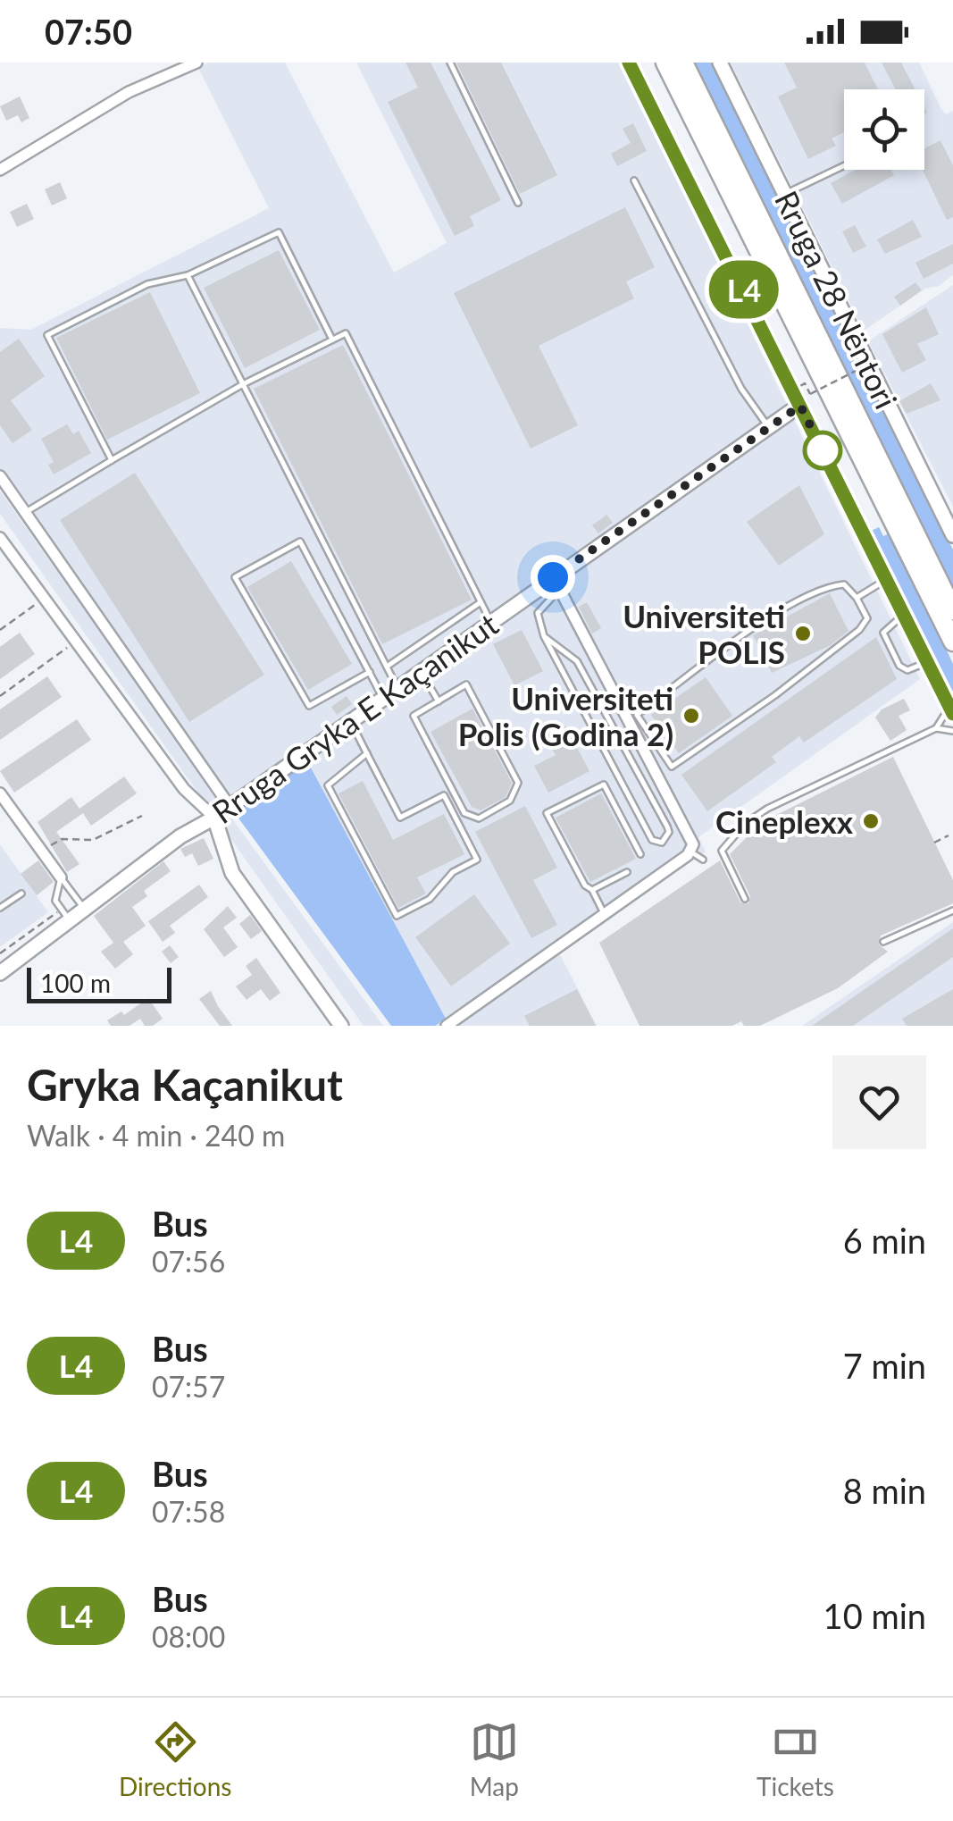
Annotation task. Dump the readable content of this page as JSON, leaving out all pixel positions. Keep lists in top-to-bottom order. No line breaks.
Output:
{"streets":{"main road":["Rruga 28 Nëntori","Rruga Gryka E Kaçanikut"]},"places":["Universiteti POLIS","Universiteti Polis (Godina 2)","Cineplexx"],"lines":["bus line L4"],"scale_bar":"100 m","page":{"status":"07:50","on_map":"L4","scale":"100 m","heading":["Gryka Kaçanikut","Walk · 4 min · 240 m"],"list":[{"mark":"L4","name":"Bus","note":"07:56","value":"6 min"},{"mark":"L4","name":"Bus","note":"07:57","value":"7 min"},{"mark":"L4","name":"Bus","note":"07:58","value":"8 min"},{"mark":"L4","name":"Bus","note":"08:00","value":"10 min"}],"tabs":["Directions","Map","Tickets"]}}
